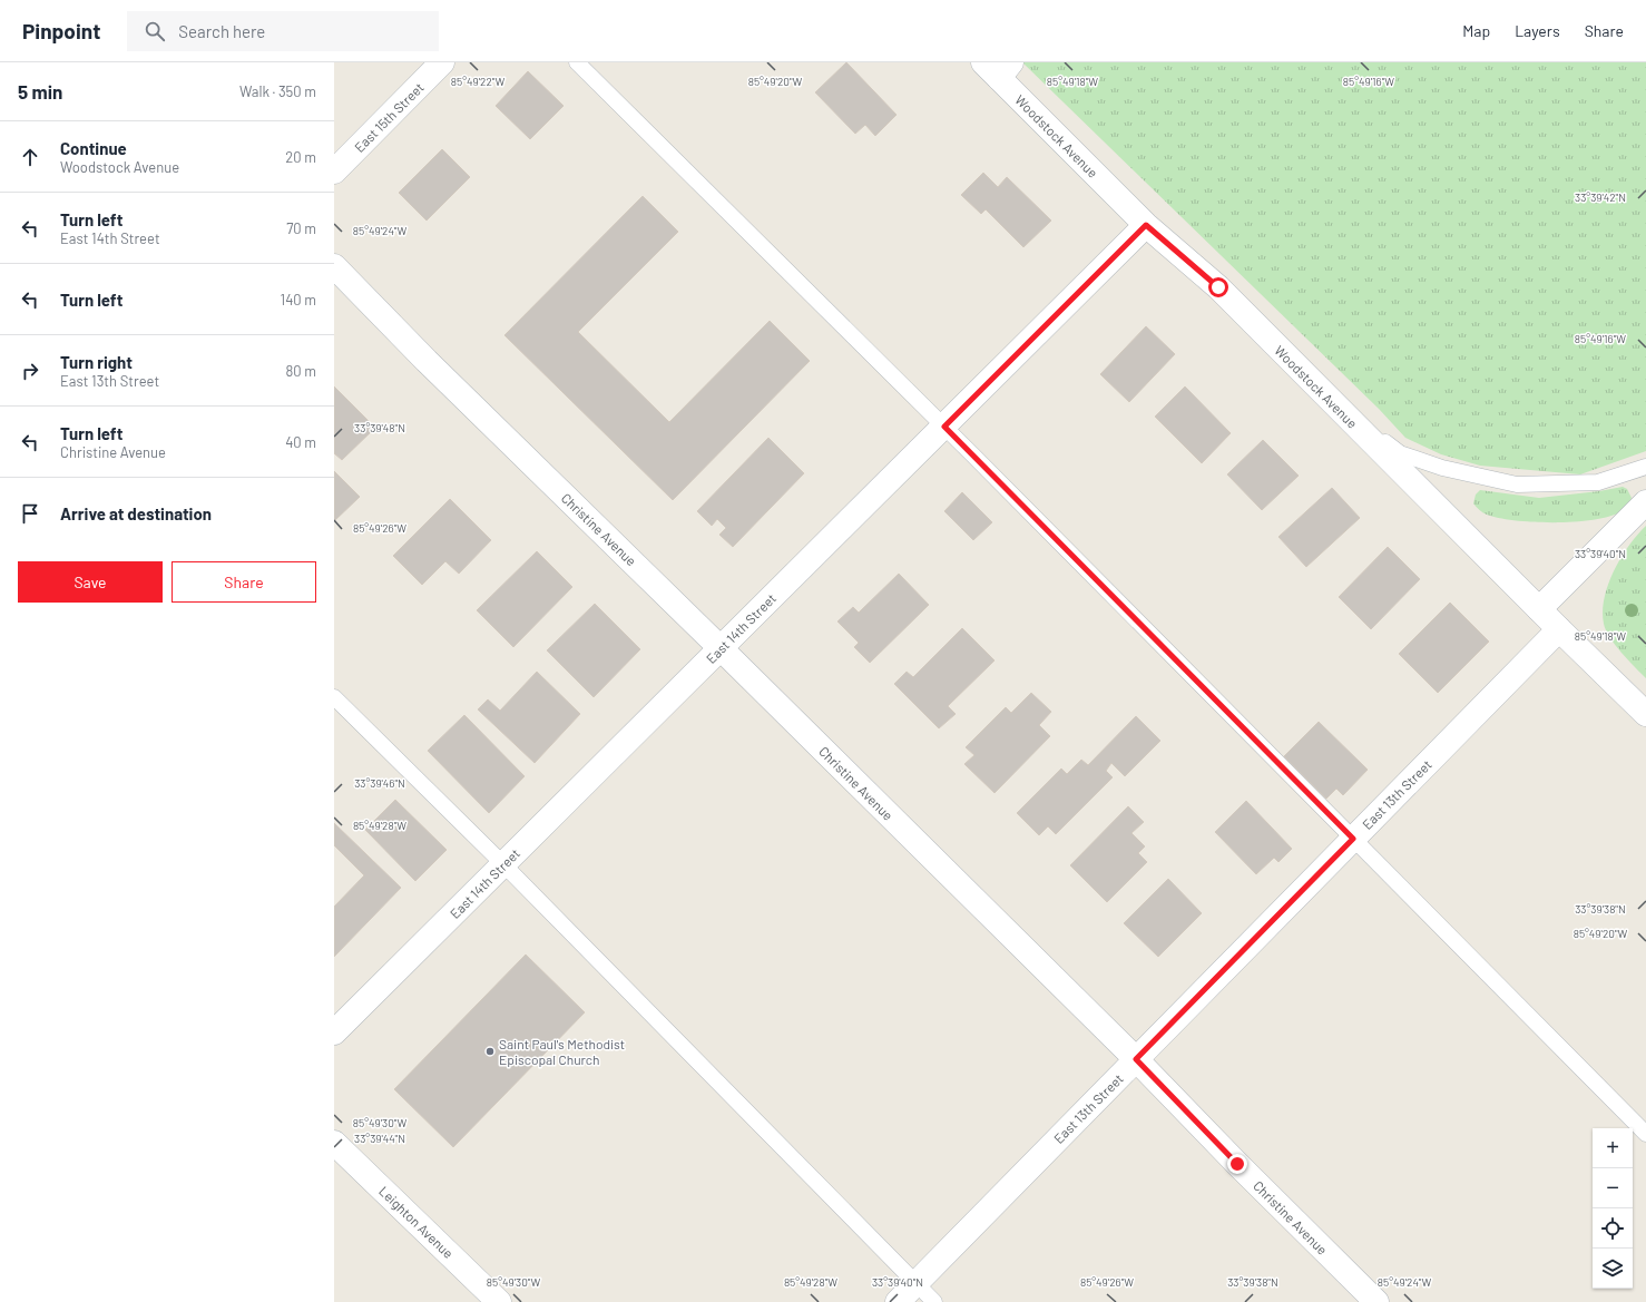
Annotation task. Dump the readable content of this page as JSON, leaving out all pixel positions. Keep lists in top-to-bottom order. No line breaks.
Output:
{"streets":{"street":["East 15th Street","Woodstock Avenue","Christine Avenue","East 14th Street","East 13th Street","Leighton Avenue"]},"crossings":[["Woodstock Avenue","East 14th Street"],["Woodstock Avenue","East 13th Street"],["Christine Avenue","East 14th Street"],["Christine Avenue","East 13th Street"]],"places":["Saint Paul's Methodist Episcopal Church"],"page":{"header":"Pinpoint","search":"Search here","nav":["Map","Layers","Share"],"heading":["5 min","Walk · 350 m"],"list":[["Continue","Woodstock Avenue","20 m"],["Turn left","East 14th Street","70 m"],["Turn left","140 m"],["Turn right","East 13th Street","80 m"],["Turn left","Christine Avenue","40 m"],"Arrive at destination"],"buttons":["Save","Share"],"map_buttons":["+","−"]},"coordinates":["85°49'22\"W","85°49'20\"W","85°49'18\"W","85°49'16\"W","33°39'42\"N","85°49'24\"W","33°39'48\"N","85°49'26\"W","33°39'40\"N","33°39'46\"N","85°49'28\"W","33°39'38\"N","85°49'30\"W","33°39'44\"N"]}
